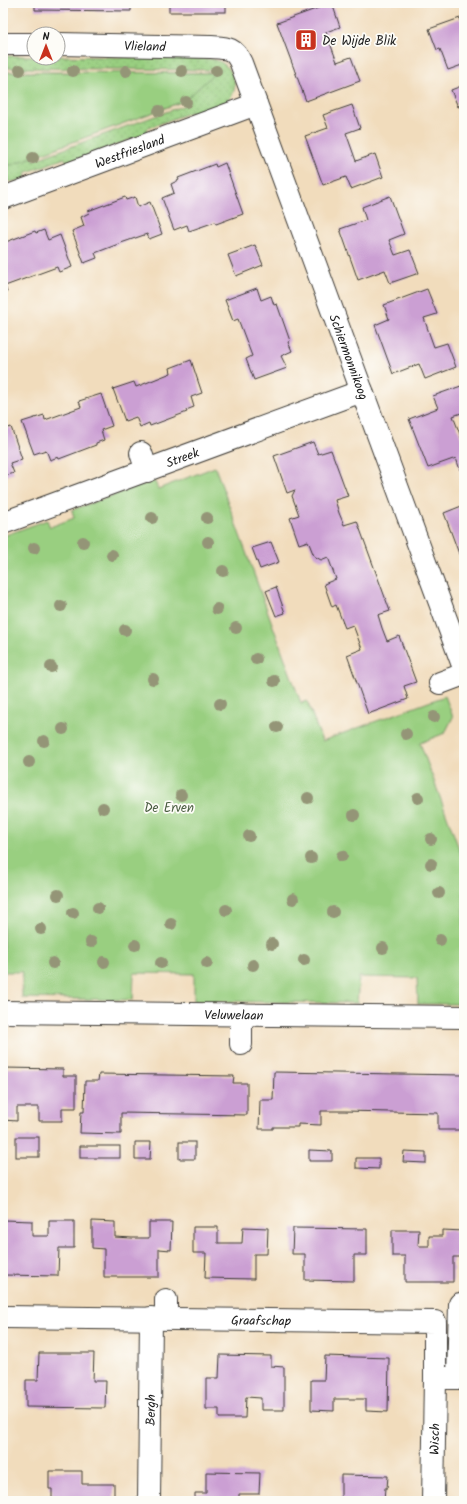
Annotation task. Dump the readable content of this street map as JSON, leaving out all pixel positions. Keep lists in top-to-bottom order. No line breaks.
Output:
{"streets":{"street":["Vlieland","Westfriesland","Schiermonnikoog","Streek","Veluwelaan","Graafschap","Bergh","Wisch"]},"crossings":[["Vlieland","Schiermonnikoog"],["Westfriesland","Schiermonnikoog"],["Schiermonnikoog","Streek"],["Graafschap","Bergh"],["Graafschap","Wisch"]],"parks":["De Erven"],"places":{"building":["De Wijde Blik"]},"north":"top"}
